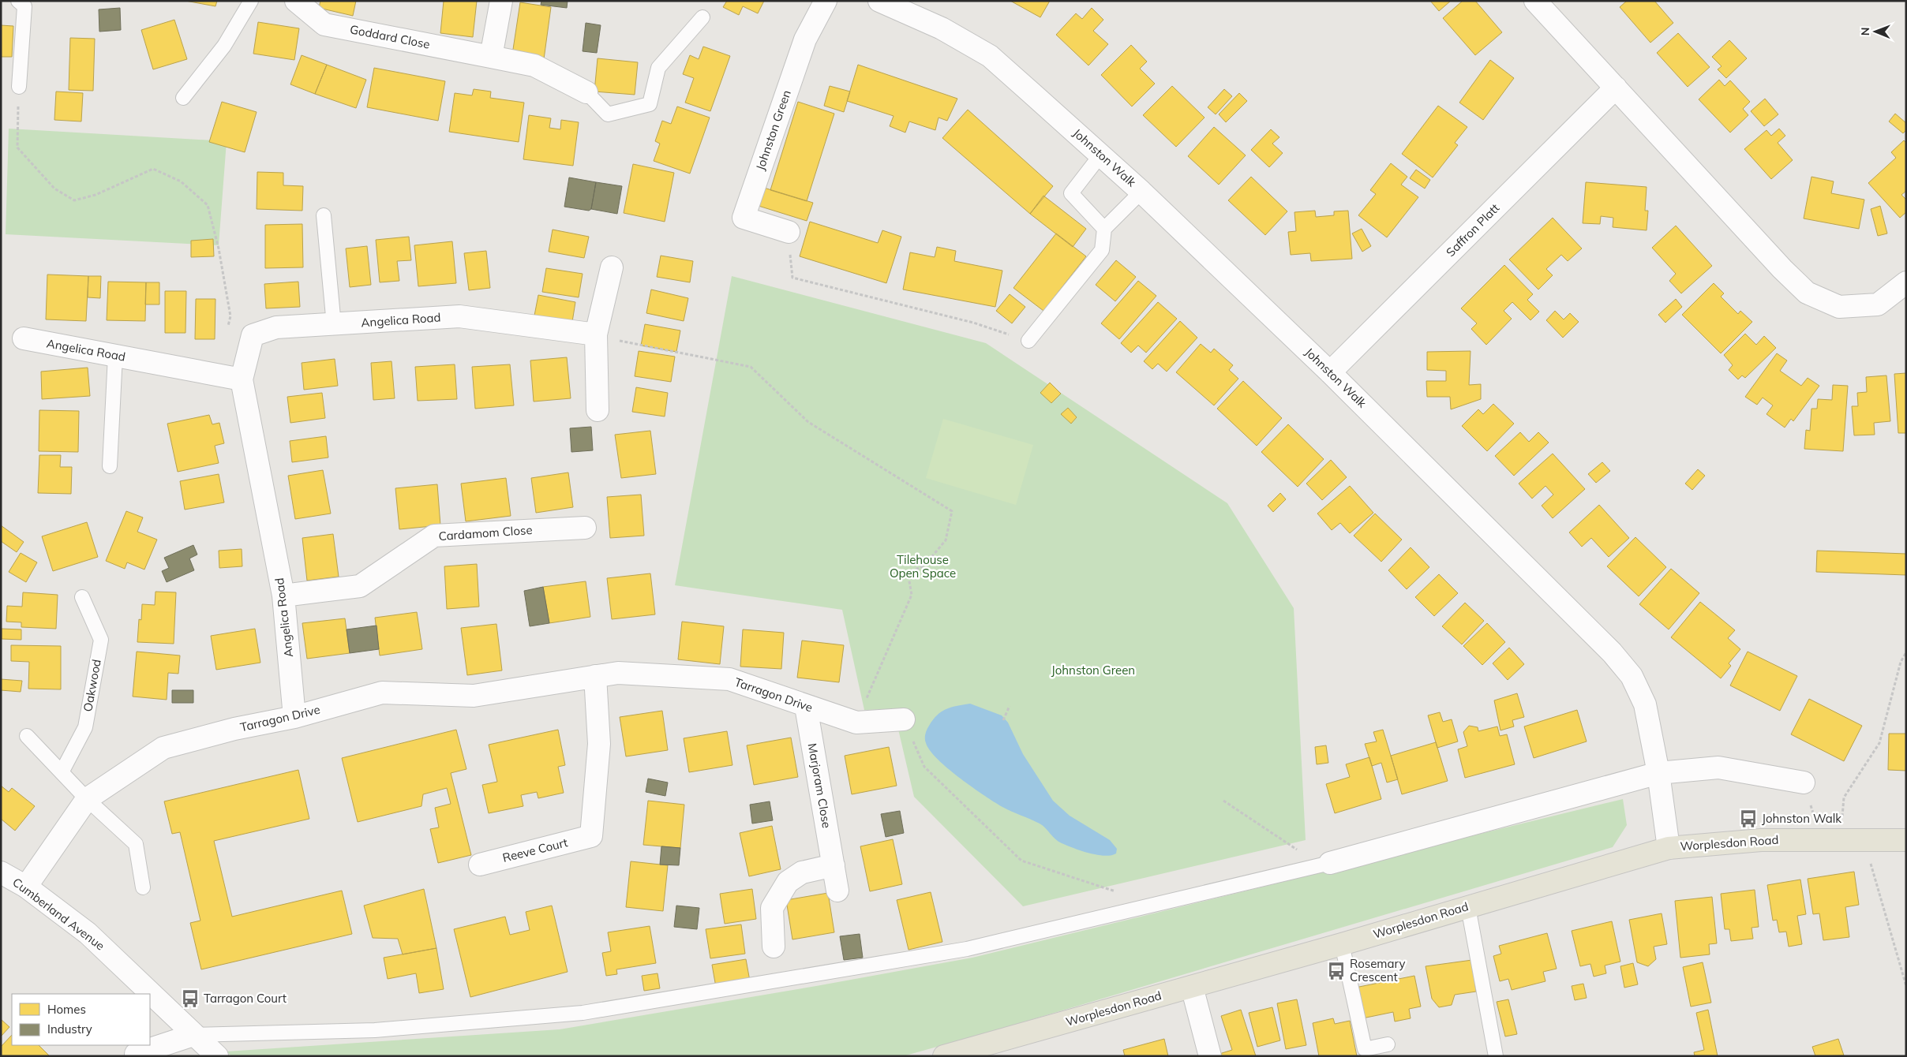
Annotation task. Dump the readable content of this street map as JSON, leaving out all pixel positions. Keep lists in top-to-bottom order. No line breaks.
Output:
{"streets":{"main road":["Worplesdon Road"],"street":["Goddard Close","Johnston Green","Johnston Walk","Saffron Platt","Angelica Road","Cardamom Close","Tarragon Drive","Marjoram Close","Reeve Court","Cumberland Avenue"],"lane":["Oakwood"]},"crossings":[["Johnston Walk","Saffron Platt"],["Johnston Walk","Worplesdon Road"],["Angelica Road","Cardamom Close"],["Angelica Road","Tarragon Drive"],["Tarragon Drive","Marjoram Close"],["Tarragon Drive","Reeve Court"],["Tarragon Drive","Cumberland Avenue"]],"parks":["Tilehouse Open Space","Johnston Green"],"places":{"bus stop":["Johnston Walk","Rosemary Crescent","Tarragon Court"]},"legend":["Homes","Industry"],"north":"left"}
